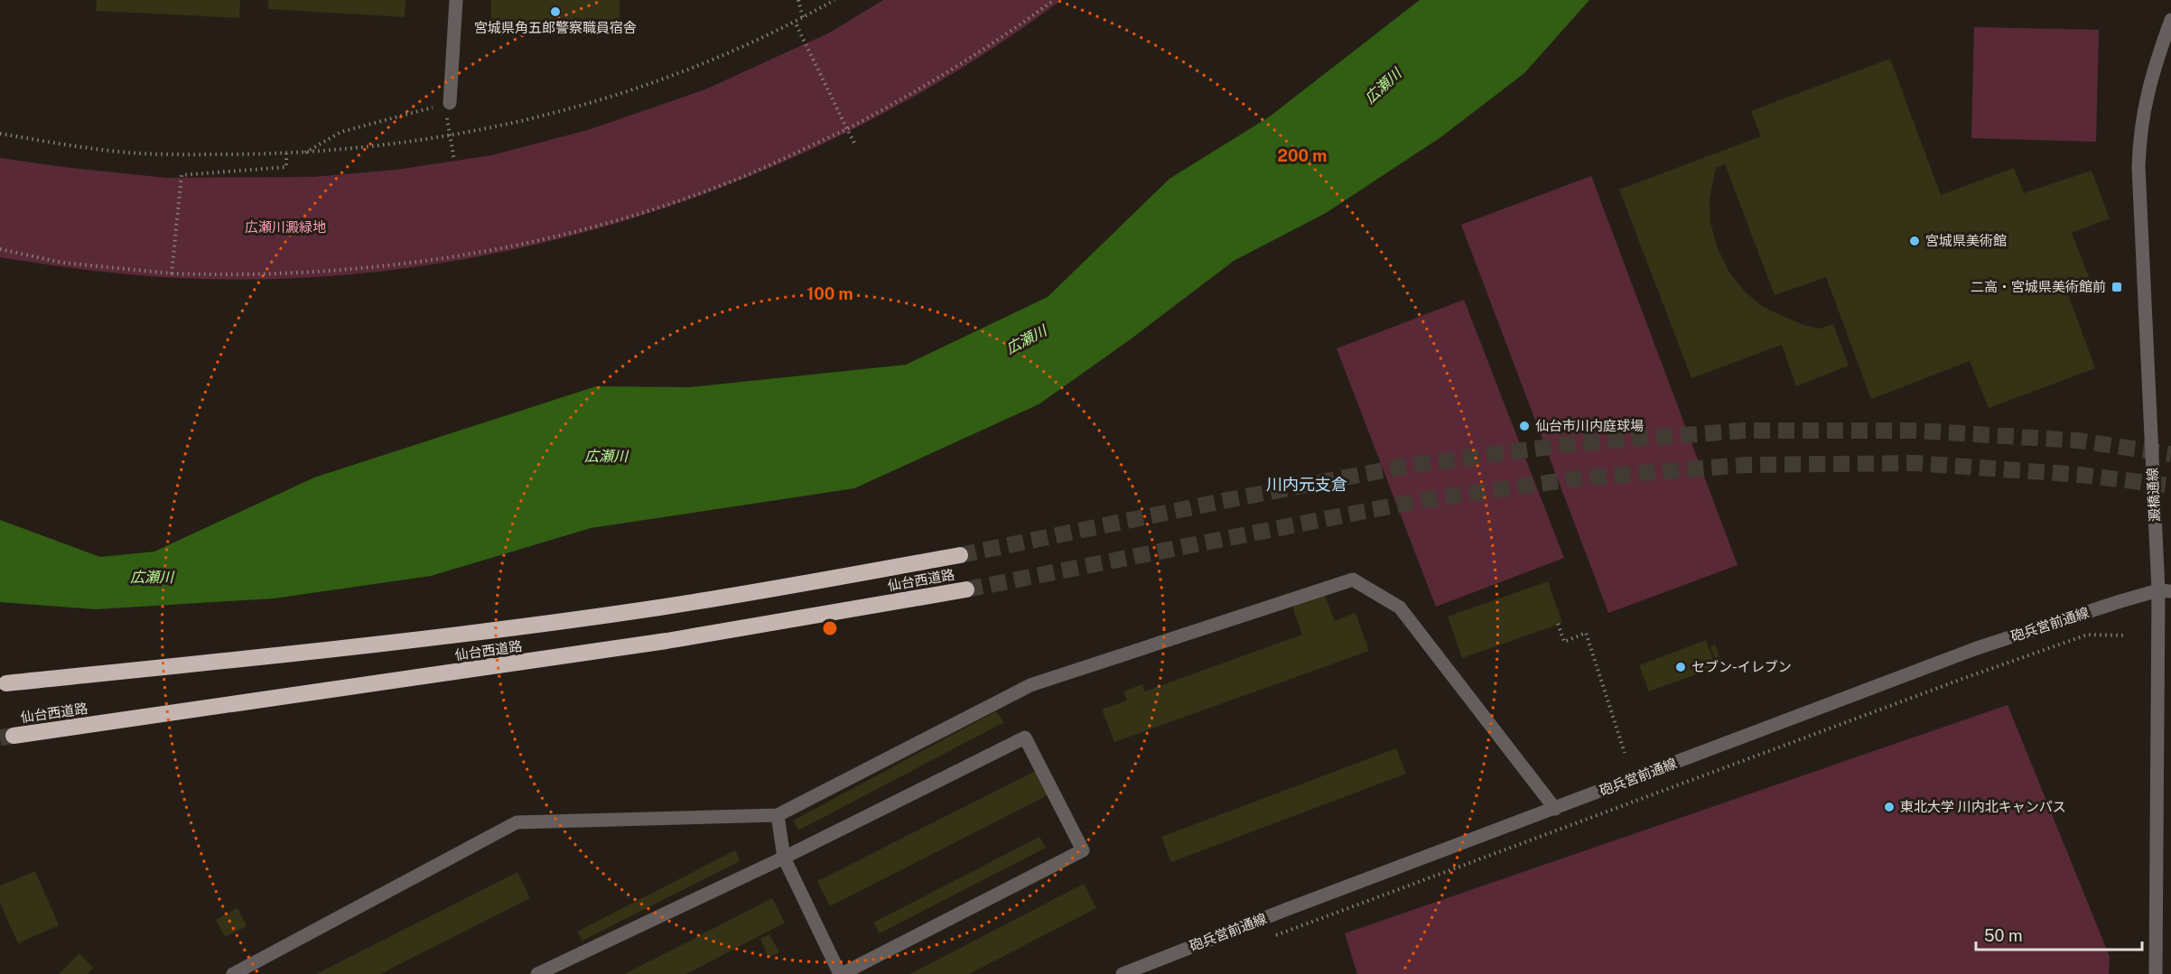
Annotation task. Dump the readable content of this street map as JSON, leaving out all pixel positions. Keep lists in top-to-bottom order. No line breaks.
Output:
{"streets":{"highway":["仙台西道路"],"street":["澱橋通線","砲兵営前通線"]},"crossings":[["澱橋通線","砲兵営前通線"]],"districts":["川内元支倉"],"water":["広瀬川"],"parks":["広瀬川澱緑地"],"places":{"other":["宮城県角五郎警察職員宿舎","宮城県美術館","仙台市川内庭球場","セブン-イレブン","東北大学 川内北キャンパス"],"transit":["二高・宮城県美術館前"]},"scale_bar":"50 m","rings":["200 m","100 m"]}
